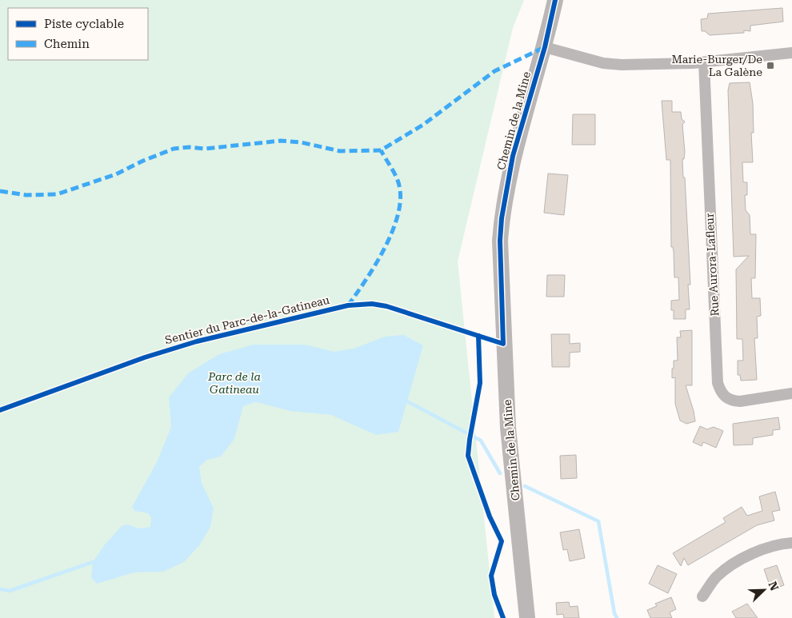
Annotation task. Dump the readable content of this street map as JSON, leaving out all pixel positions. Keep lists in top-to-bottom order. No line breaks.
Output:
{"streets":{"street":["Chemin de la Mine","Rue Aurora-Lafleur"],"cycle path":["Sentier du Parc-de-la-Gatineau"]},"parks":["Parc de la Gatineau"],"places":{"transit":["Marie-Burger/De La Galène"]},"legend":["Piste cyclable","Chemin"],"north":"top right"}
